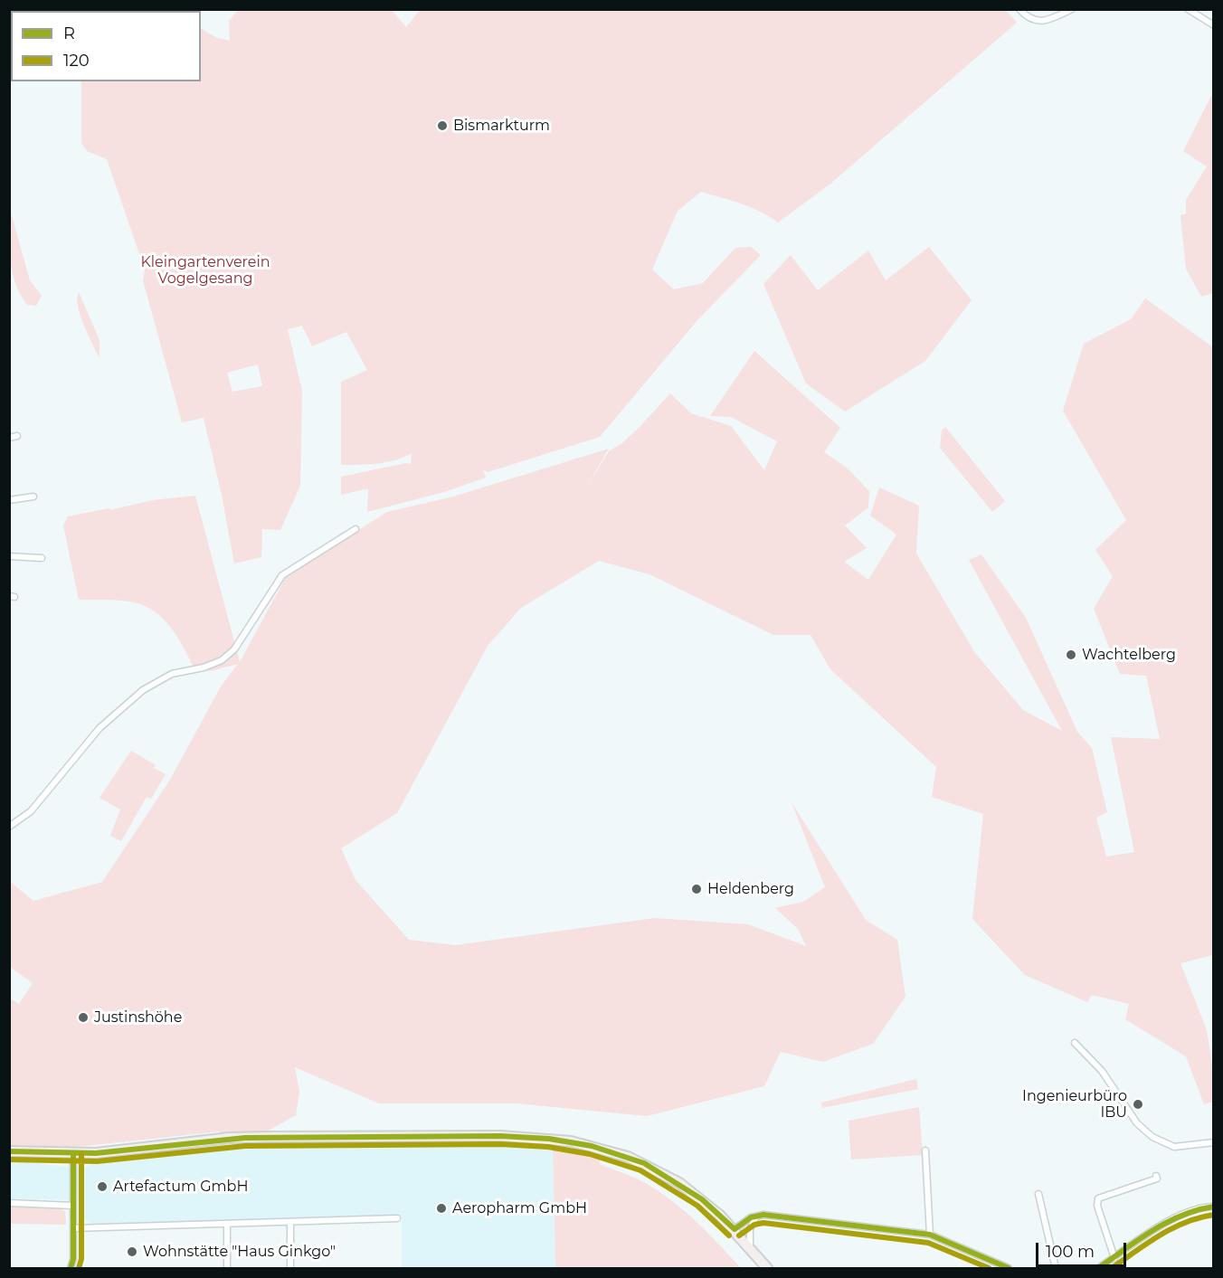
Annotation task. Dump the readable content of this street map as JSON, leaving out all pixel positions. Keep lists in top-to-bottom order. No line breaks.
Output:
{"parks":["Kleingartenverein Vogelgesang"],"places":["Bismarkturm","Wachtelberg","Heldenberg","Justinshöhe","Ingenieurbüro IBU","Artefactum GmbH","Aeropharm GmbH","Wohnstätte \"Haus Ginkgo\""],"lines":["transit line R","transit line 120"],"legend":["R","120"],"scale_bar":"100 m"}
